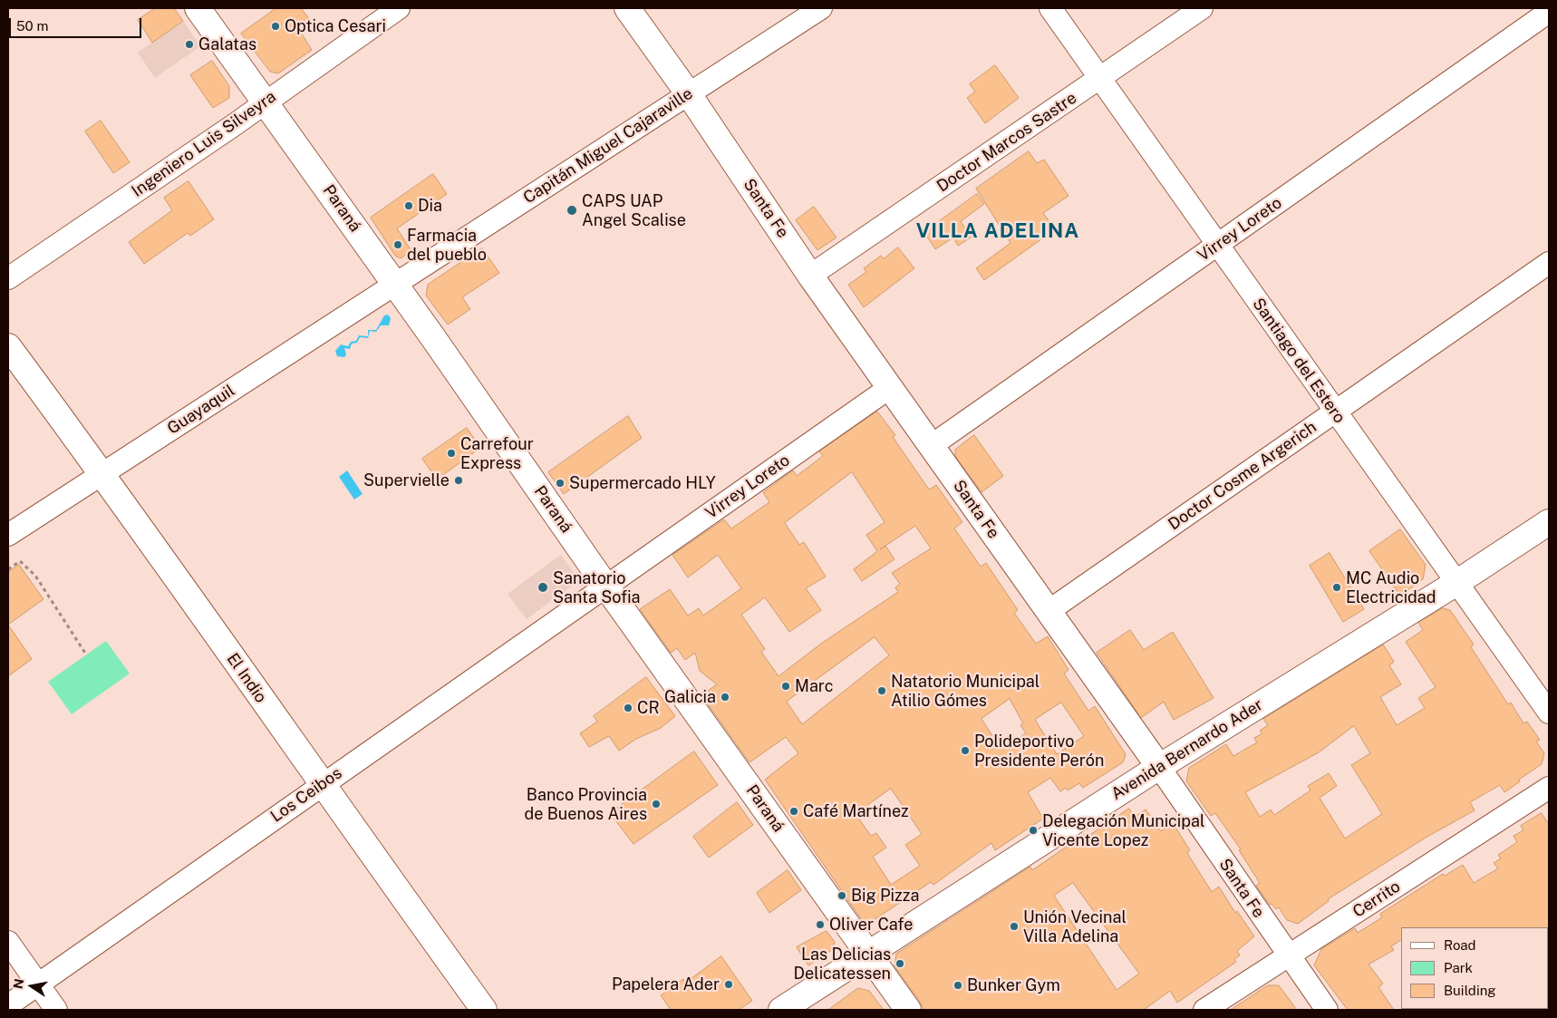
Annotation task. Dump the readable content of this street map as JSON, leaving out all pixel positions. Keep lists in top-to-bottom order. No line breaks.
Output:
{"streets":{"street":["Doctor Marcos Sastre","Ingeniero Luis Silveyra","Capitán Miguel Cajaraville","Paraná","Santa Fe","Virrey Loreto","Santiago del Estero","Guayaquil","Doctor Cosme Argerich","El Indio","Avenida Bernardo Ader","Los Ceibos","Cerrito"]},"crossings":[["Doctor Marcos Sastre","Santa Fe"],["Doctor Marcos Sastre","Santiago del Estero"],["Ingeniero Luis Silveyra","Paraná"],["Capitán Miguel Cajaraville","Paraná"],["Capitán Miguel Cajaraville","Santa Fe"],["Capitán Miguel Cajaraville","Guayaquil"],["Paraná","Virrey Loreto"],["Paraná","Guayaquil"],["Paraná","Avenida Bernardo Ader"],["Paraná","Los Ceibos"],["Santa Fe","Virrey Loreto"],["Santa Fe","Doctor Cosme Argerich"],["Santa Fe","Avenida Bernardo Ader"],["Santa Fe","Cerrito"],["Virrey Loreto","Santiago del Estero"],["Virrey Loreto","Los Ceibos"],["Santiago del Estero","Doctor Cosme Argerich"],["Santiago del Estero","Avenida Bernardo Ader"],["Guayaquil","El Indio"],["El Indio","Los Ceibos"]],"districts":["VILLA ADELINA"],"places":["Optica Cesari","Galatas","Dia","CAPS UAP Angel Scalise","Farmacia del pueblo","Carrefour Express","Supervielle","Supermercado HLY","Sanatorio Santa Sofia","MC Audio Electricidad","Marc","Natatorio Municipal Atilio Gómes","Galicia","CR","Polideportivo Presidente Perón","Banco Provincia de Buenos Aires","Café Martínez","Delegación Municipal Vicente Lopez","Big Pizza","Oliver Cafe","Unión Vecinal Villa Adelina","Las Delicias Delicatessen","Papelera Ader","Bunker Gym"],"legend":["Road","Park","Building"],"scale_bar":"50 m","north":"left"}
